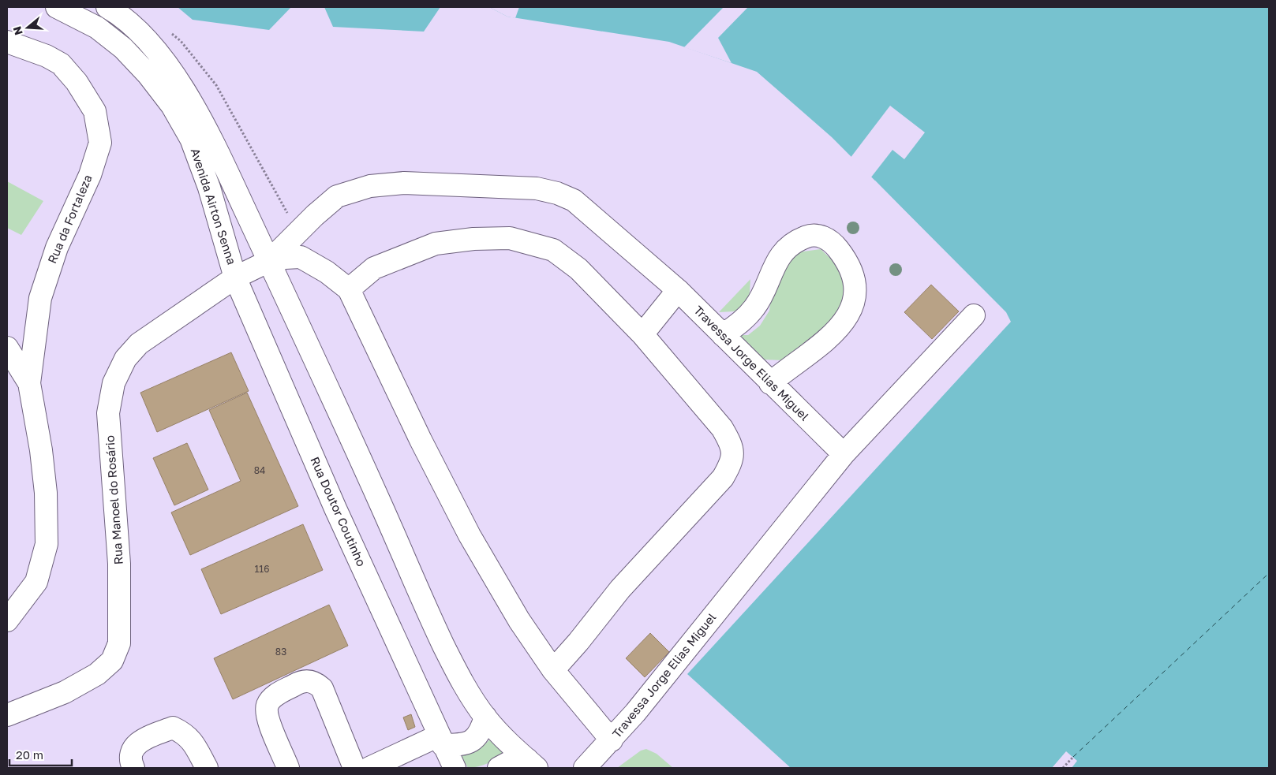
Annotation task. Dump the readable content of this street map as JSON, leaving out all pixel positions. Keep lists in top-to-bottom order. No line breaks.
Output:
{"streets":{"street":["Avenida Airton Senna","Rua da Fortaleza","Travessa Jorge Elias Miguel","Rua Manoel do Rosário","Rua Doutor Coutinho"]},"crossings":[["Avenida Airton Senna","Travessa Jorge Elias Miguel"],["Avenida Airton Senna","Rua Manoel do Rosário"],["Avenida Airton Senna","Rua Doutor Coutinho"],["Travessa Jorge Elias Miguel","Rua Manoel do Rosário"],["Rua Manoel do Rosário","Rua Doutor Coutinho"]],"house_numbers":["84","116","83"],"scale_bar":"20 m","north":"left"}
